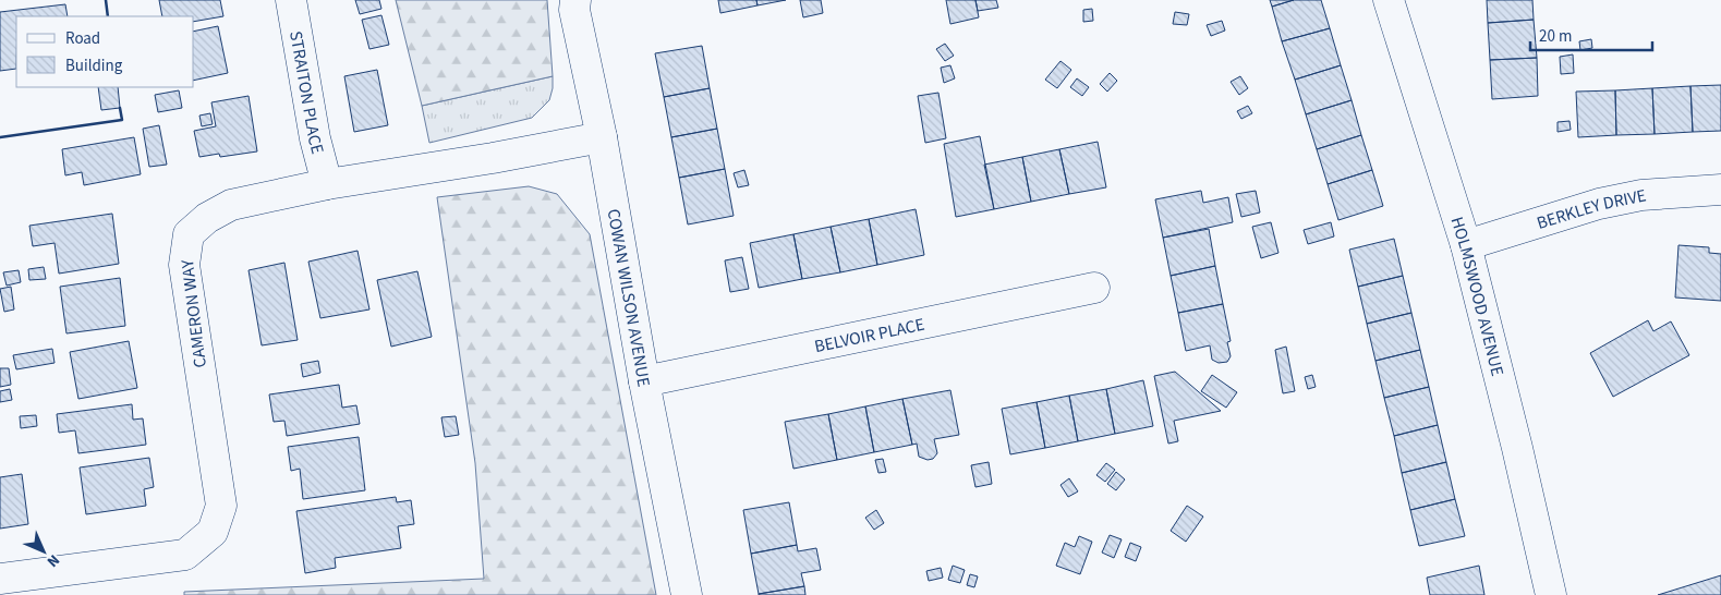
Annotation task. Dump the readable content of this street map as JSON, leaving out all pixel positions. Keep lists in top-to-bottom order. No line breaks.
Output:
{"streets":{"street":["STRAITON PLACE","BERKLEY DRIVE","HOLMSWOOD AVENUE","COWAN WILSON AVENUE","CAMERON WAY","BELVOIR PLACE"]},"crossings":[["STRAITON PLACE","CAMERON WAY"],["BERKLEY DRIVE","HOLMSWOOD AVENUE"],["COWAN WILSON AVENUE","CAMERON WAY"],["COWAN WILSON AVENUE","BELVOIR PLACE"]],"legend":["Road","Building"],"scale_bar":"20 m","north":"bottom right"}
